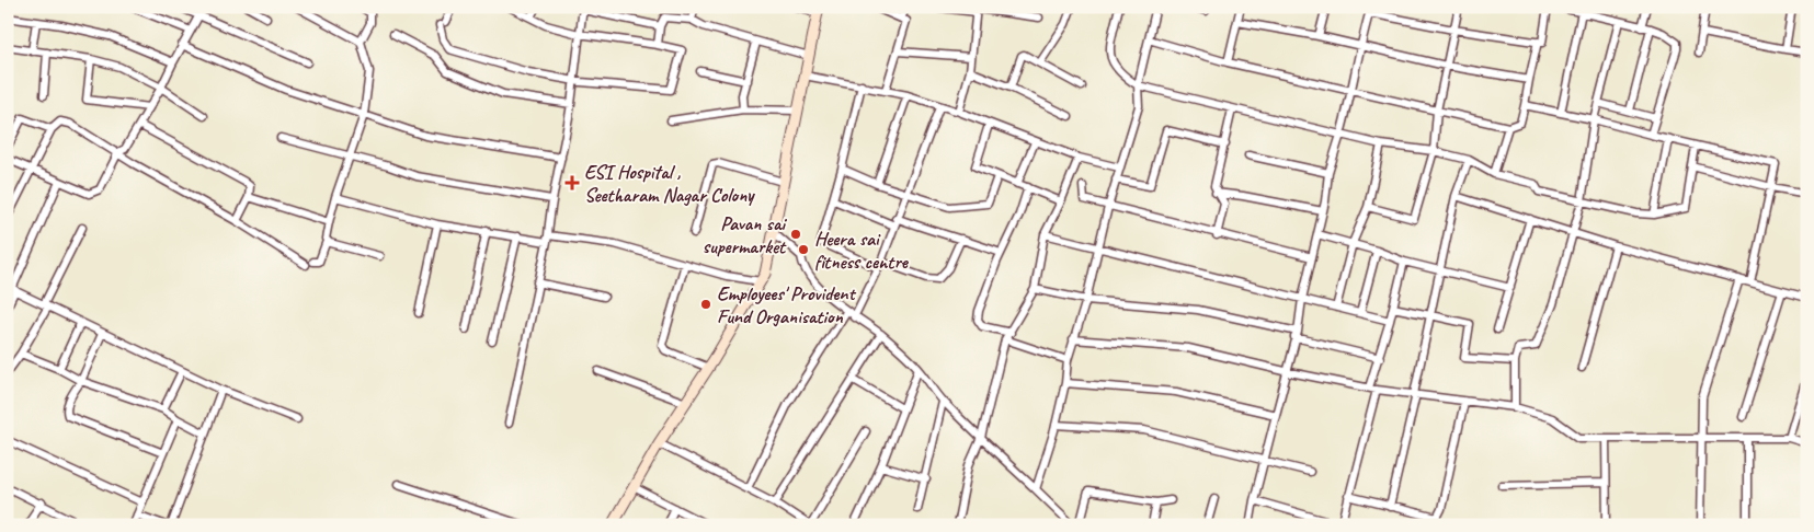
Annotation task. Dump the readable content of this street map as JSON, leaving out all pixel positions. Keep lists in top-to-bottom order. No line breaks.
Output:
{"places":{"health":["ESI Hospital , Seetharam Nagar Colony"],"other":["Pavan sai supermarket","Heera sai fitness centre","Employees' Provident Fund Organisation"]}}
